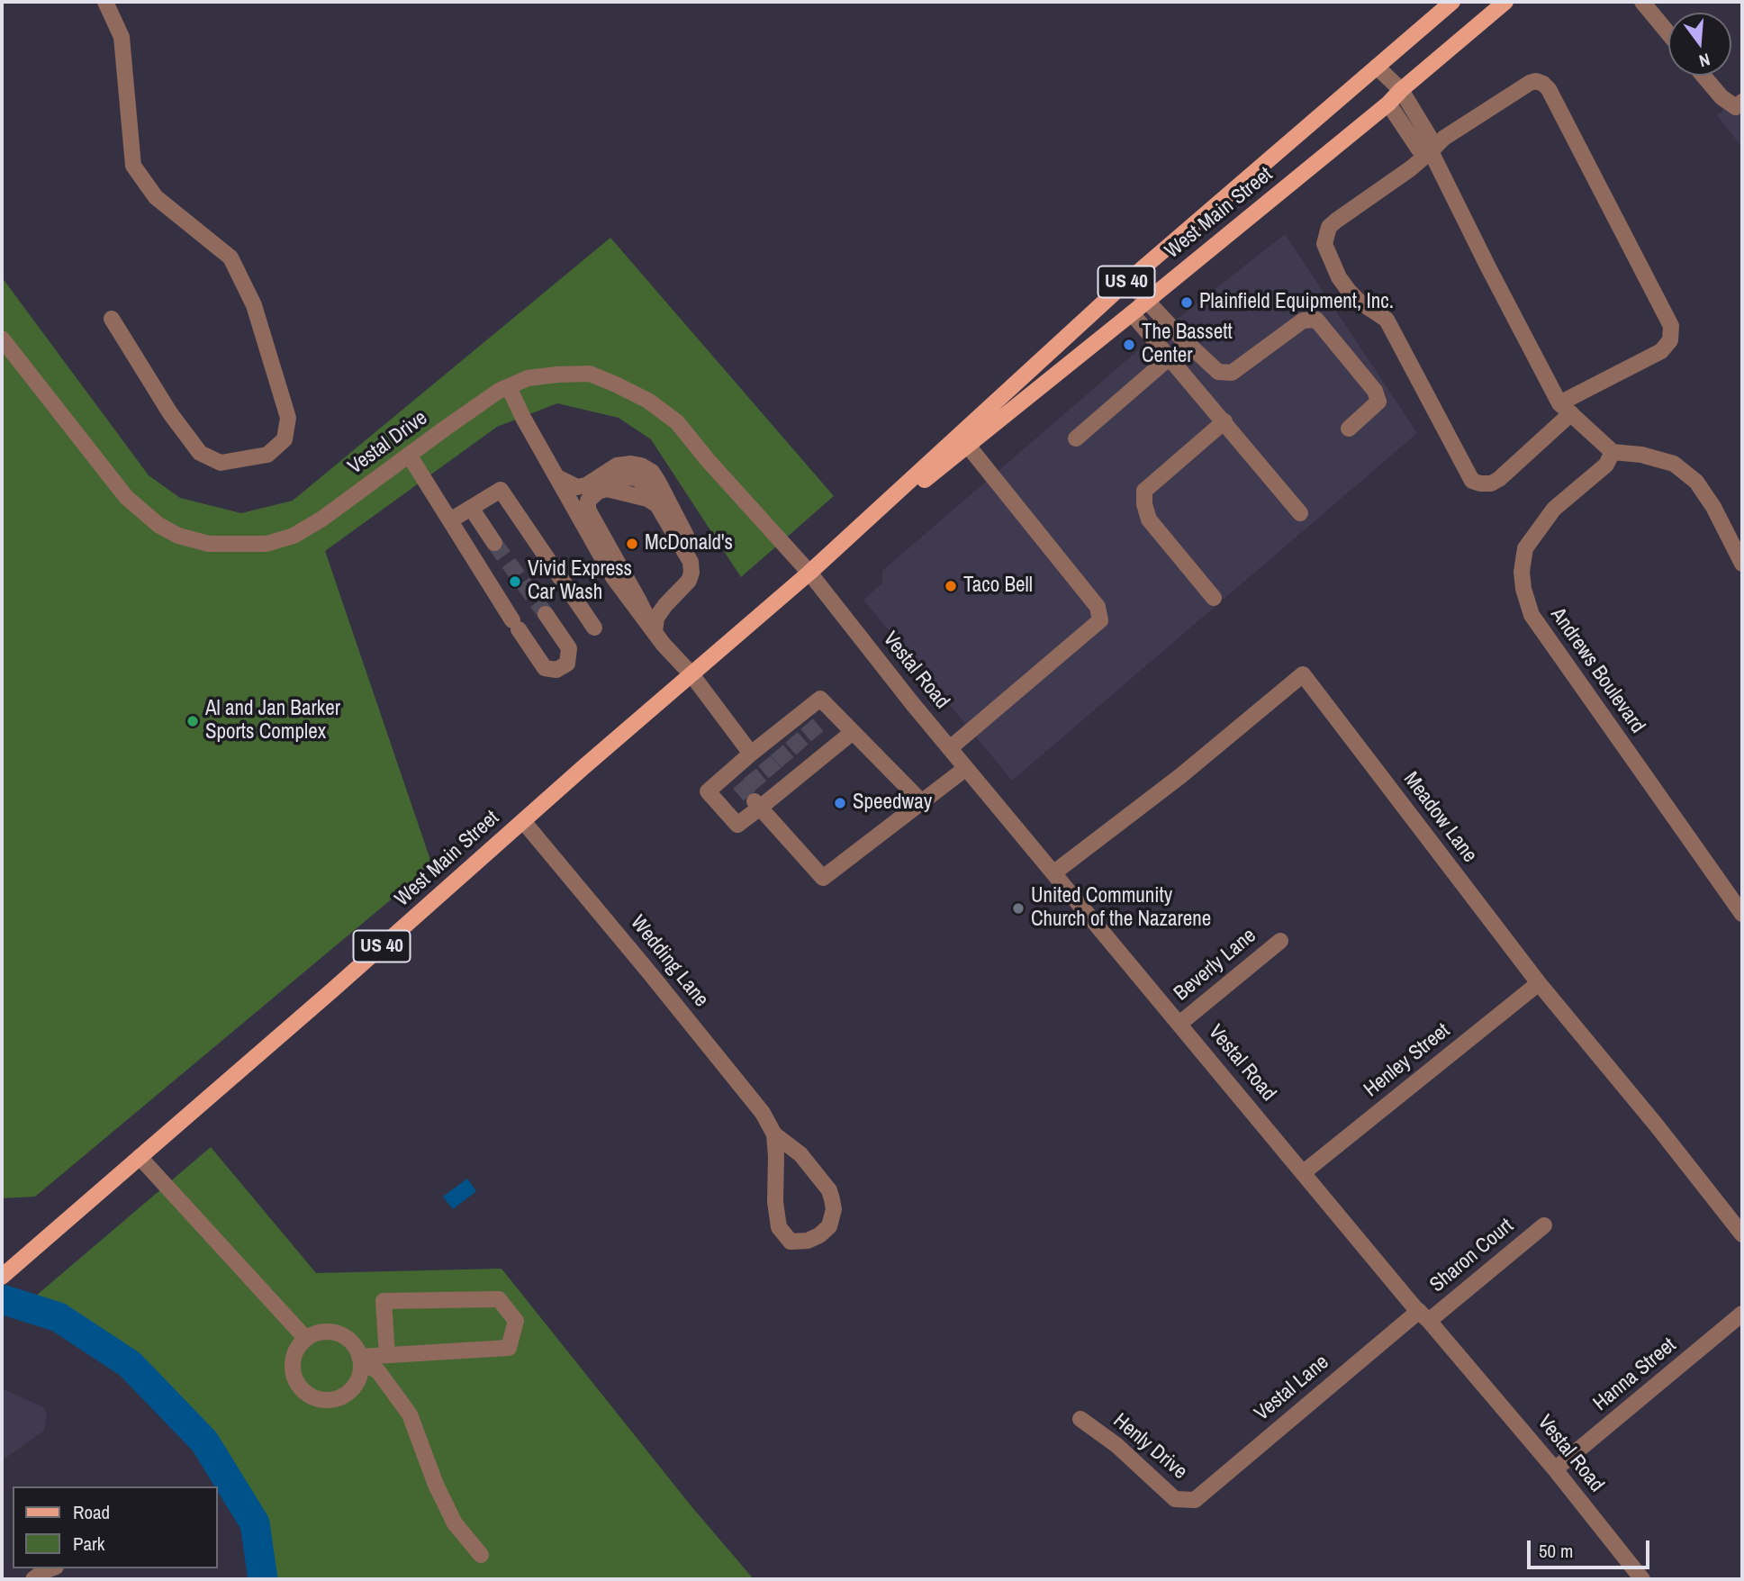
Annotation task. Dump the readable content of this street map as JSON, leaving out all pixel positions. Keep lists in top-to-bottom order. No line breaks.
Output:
{"streets":{"main road":["West Main Street","US 40"],"street":["Vestal Drive","Vestal Road","Andrews Boulevard","Meadow Lane","Wedding Lane","Beverly Lane","Henley Street","Sharon Court","Hanna Street","Vestal Lane","Henly Drive"]},"crossings":[["West Main Street","Vestal Drive"],["West Main Street","Vestal Road"],["West Main Street","Wedding Lane"],["Vestal Drive","Vestal Road"],["Vestal Road","Meadow Lane"],["Vestal Road","Beverly Lane"],["Vestal Road","Henley Street"],["Vestal Road","Sharon Court"],["Vestal Road","Hanna Street"],["Vestal Road","Vestal Lane"],["Meadow Lane","Henley Street"],["Sharon Court","Vestal Lane"],["Vestal Lane","Henly Drive"]],"places":["Plainfield Equipment, Inc.","The Bassett Center","McDonald's","Vivid Express Car Wash","Taco Bell","Al and Jan Barker Sports Complex","Speedway","United Community Church of the Nazarene"],"legend":["Road","Park"],"scale_bar":"50 m","north":"bottom"}
